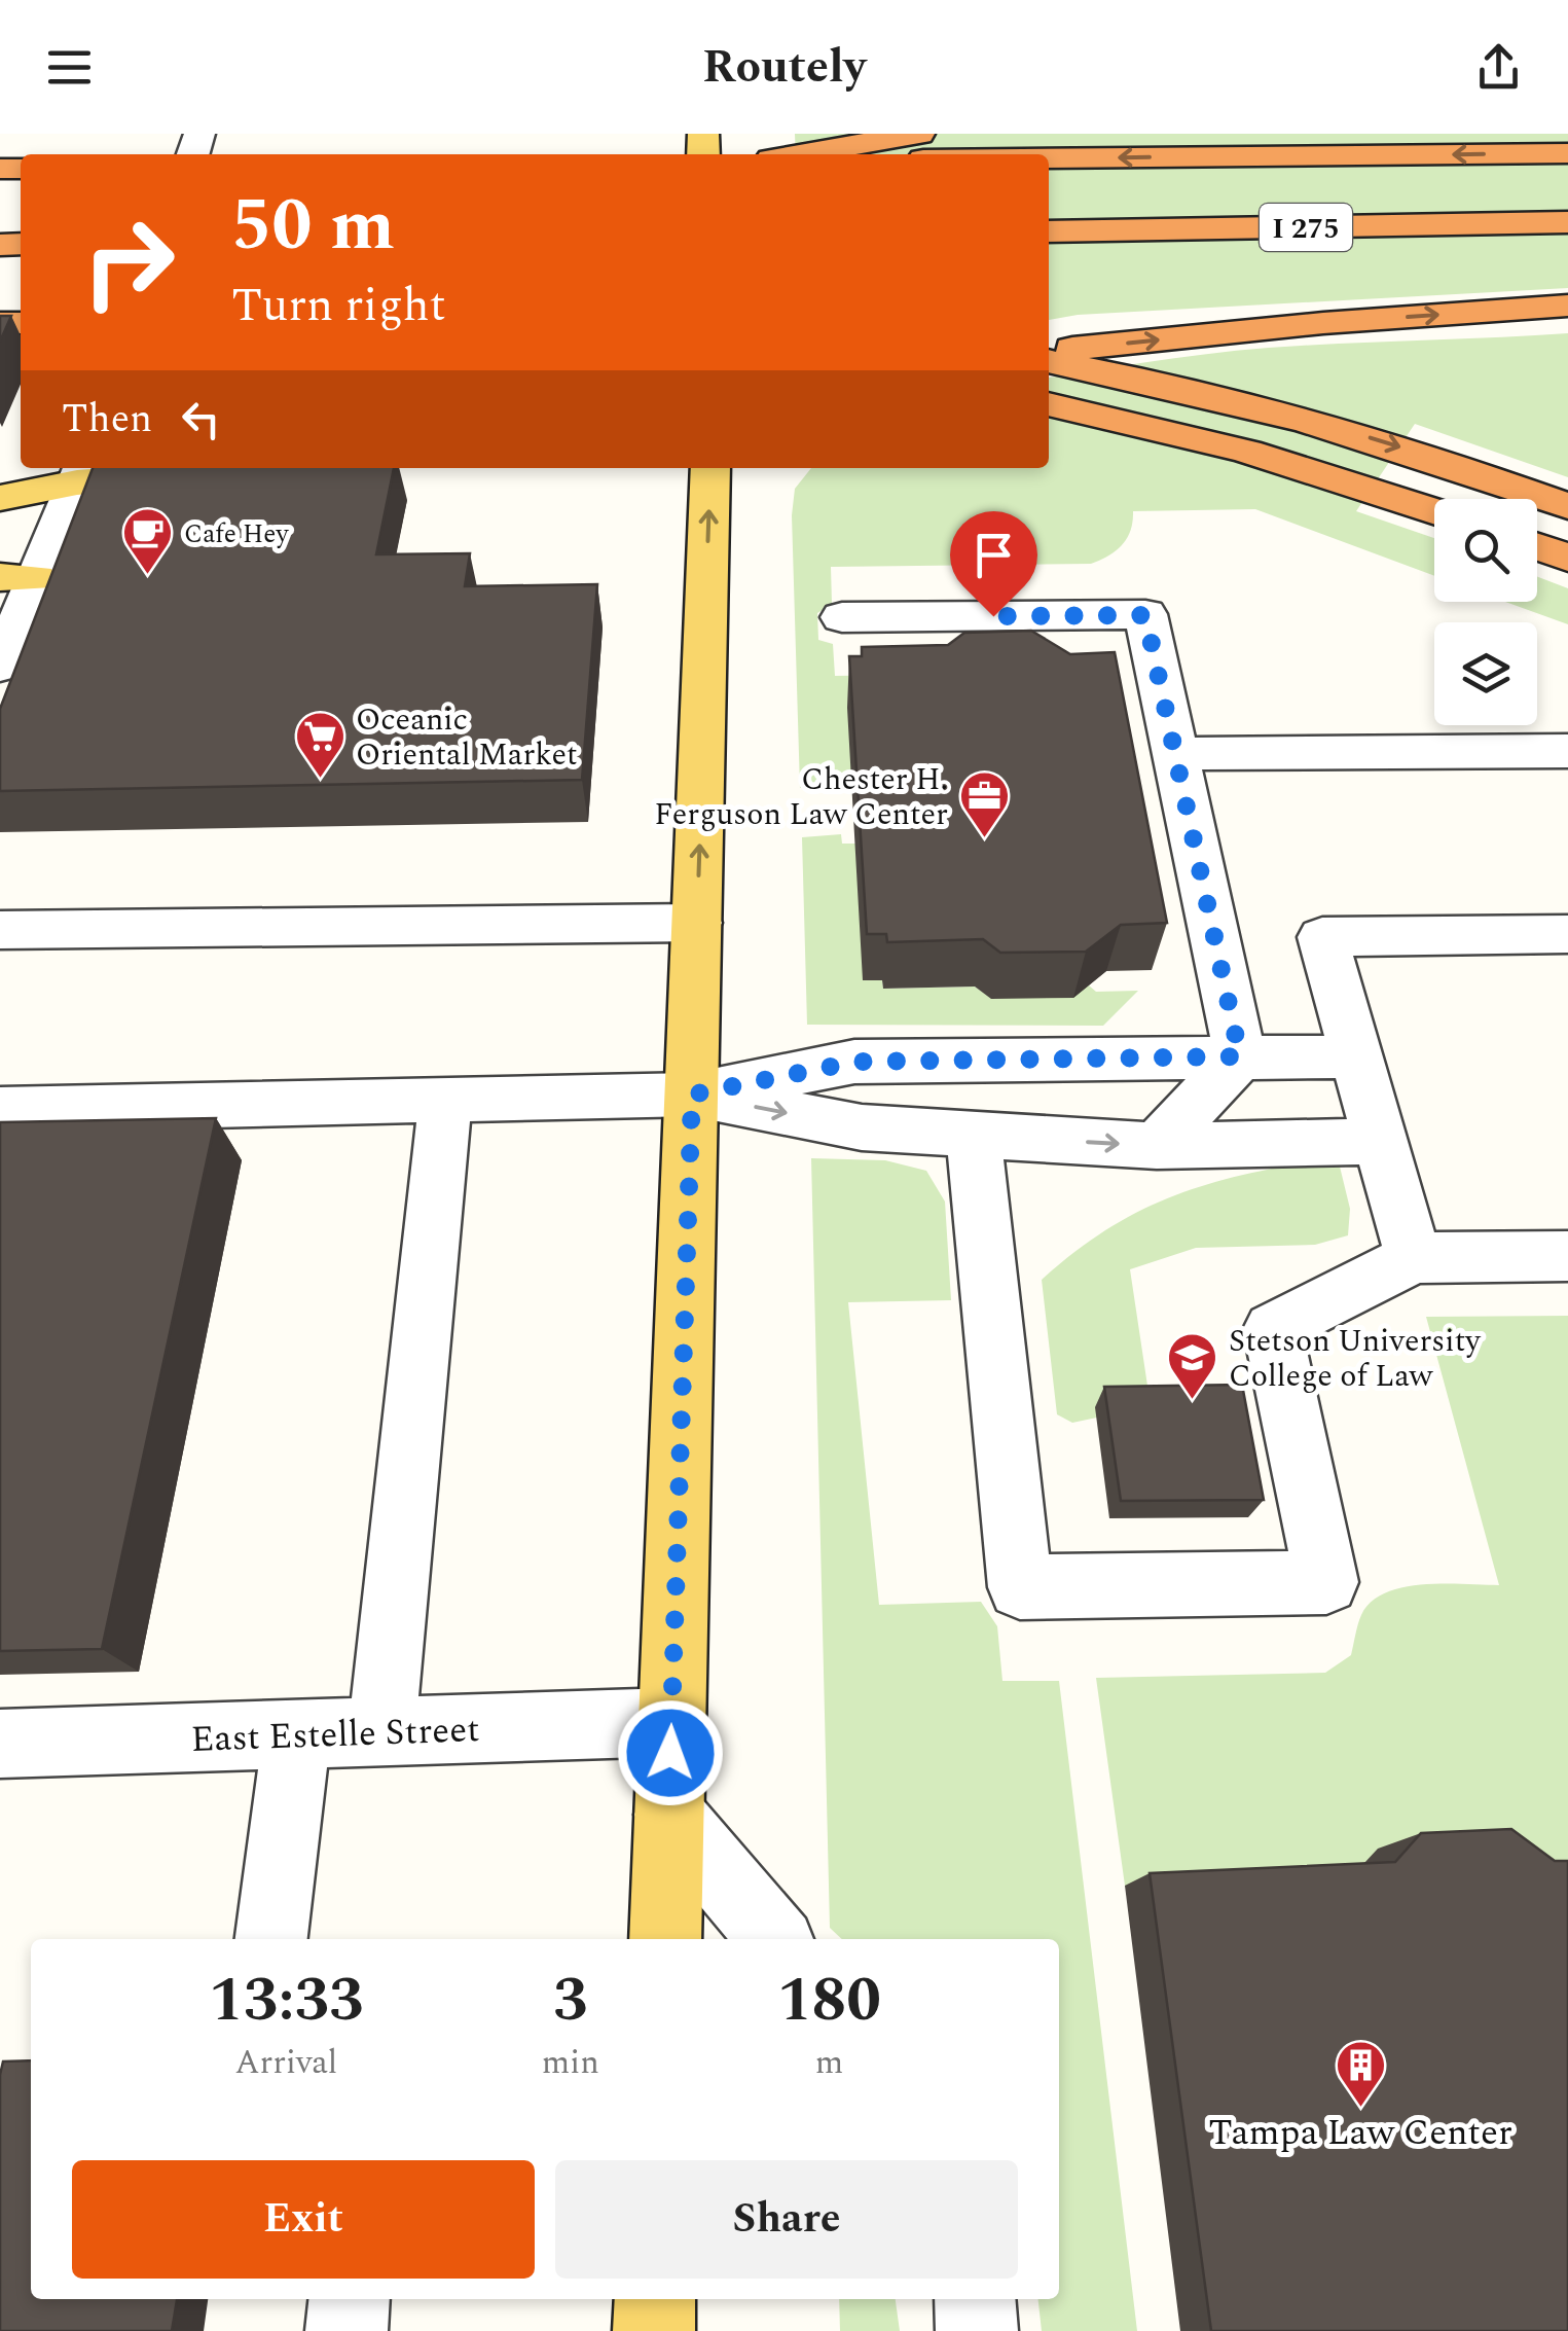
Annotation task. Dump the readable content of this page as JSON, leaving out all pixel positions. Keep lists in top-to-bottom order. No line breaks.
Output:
{"streets":{"highway":["I 275"],"street":["East Estelle Street"]},"places":{"cafe":["Cafe Hey"],"supermarket":["Oceanic Oriental Market"],"office":["Chester H. Ferguson Law Center"],"school or university":["Stetson University College of Law"],"building":["Tampa Law Center"]},"page":{"header":"Routely","turn":["50 m","Turn right"],"then":"Then","eta":["13:33","Arrival","3","min","180","m"],"buttons":["Exit","Share"]}}
